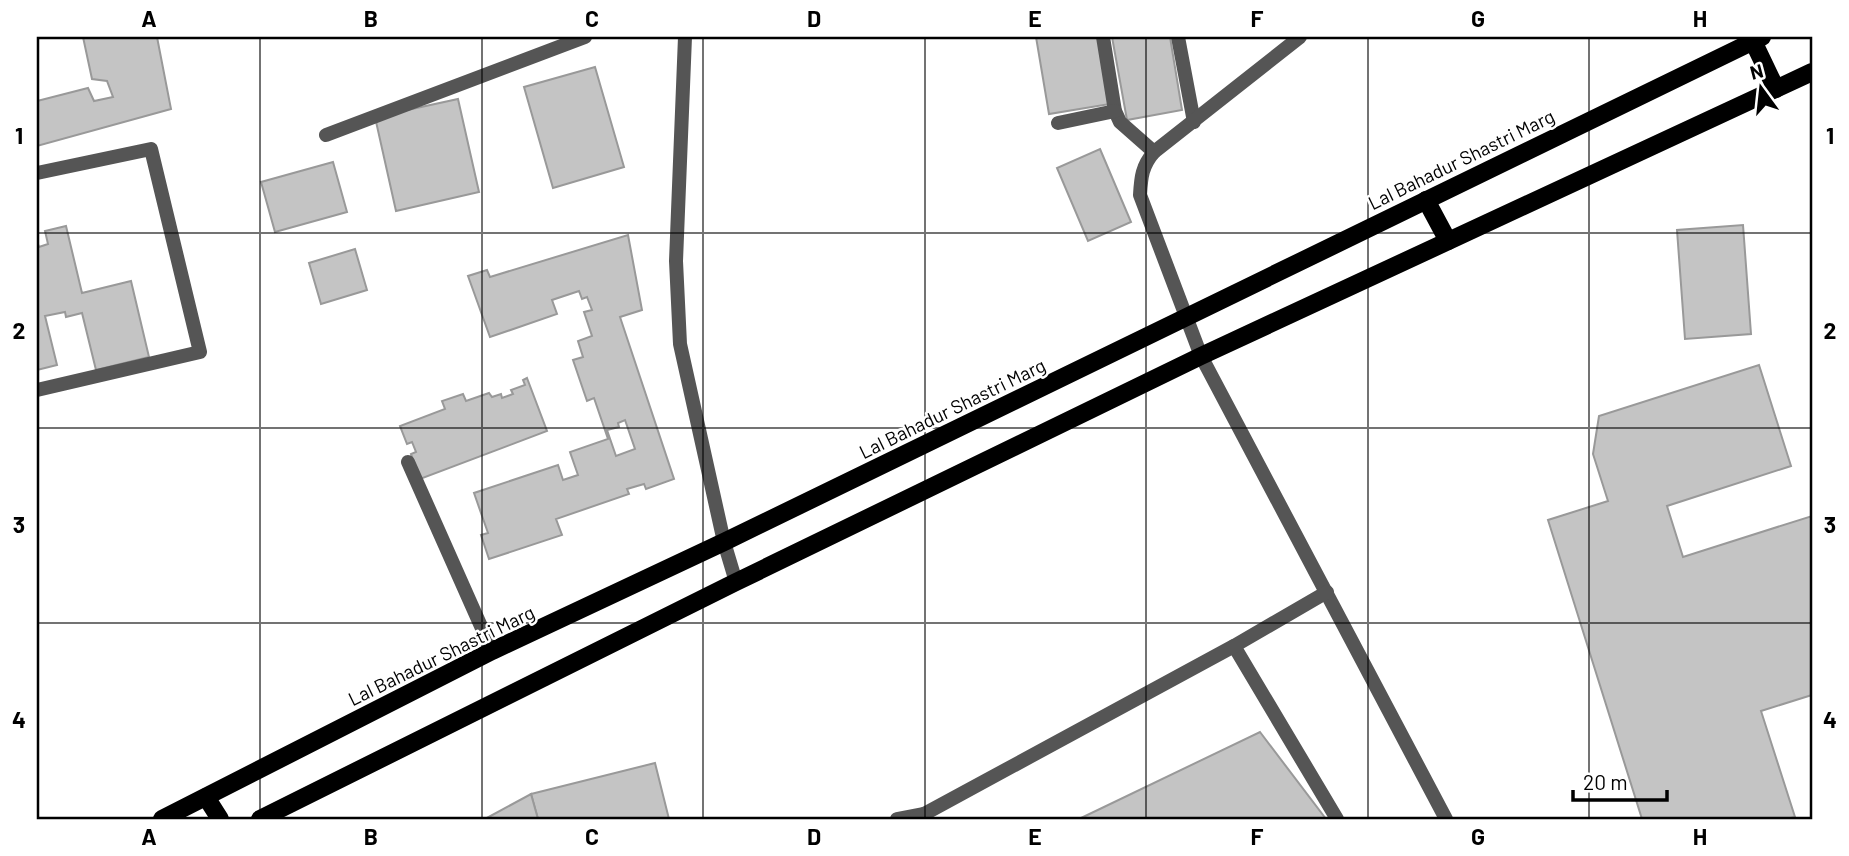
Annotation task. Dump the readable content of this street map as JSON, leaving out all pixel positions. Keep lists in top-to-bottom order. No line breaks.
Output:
{"streets":{"main road":["Lal Bahadur Shastri Marg"]},"scale_bar":"20 m","north":"top","grid":{"columns":["A","B","C","D","E","F","G","H"],"rows":["1","2","3","4"]}}
